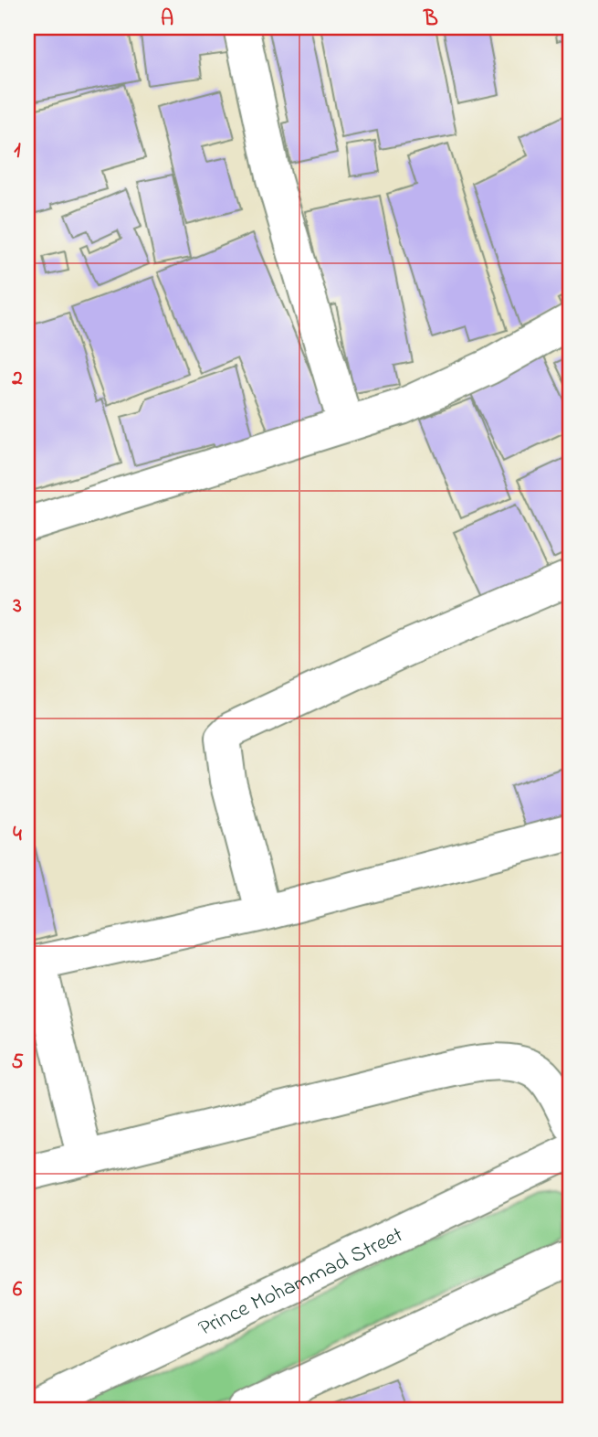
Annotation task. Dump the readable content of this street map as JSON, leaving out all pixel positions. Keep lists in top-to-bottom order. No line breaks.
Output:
{"streets":{"street":["Prince Mohammad Street"]},"grid":{"columns":["A","B"],"rows":["1","2","3","4","5","6"]}}
